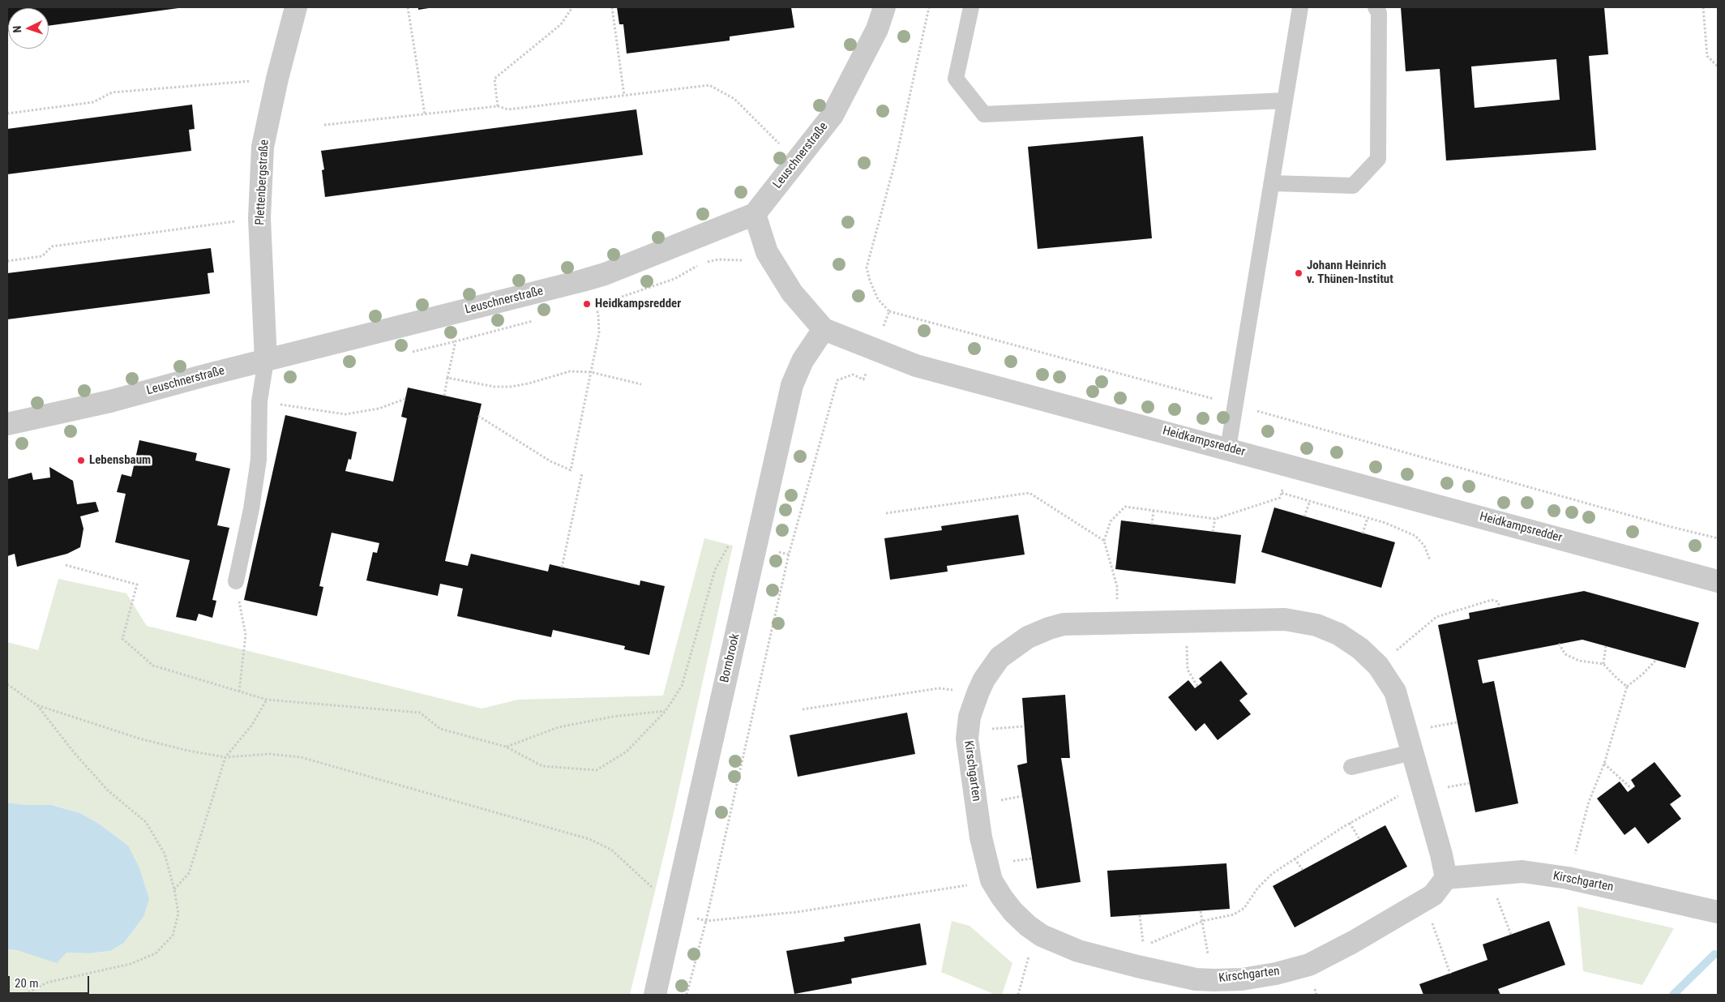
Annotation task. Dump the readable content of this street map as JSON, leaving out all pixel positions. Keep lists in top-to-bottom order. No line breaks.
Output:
{"streets":{"street":["Leuschnerstraße","Plettenbergstraße","Heidkampsredder","Bornbrook","Kirschgarten"]},"crossings":[["Leuschnerstraße","Plettenbergstraße"],["Leuschnerstraße","Heidkampsredder"],["Heidkampsredder","Bornbrook"]],"places":["Johann Heinrich v. Thünen-Institut","Heidkampsredder","Lebensbaum"],"scale_bar":"20 m","north":"left"}
